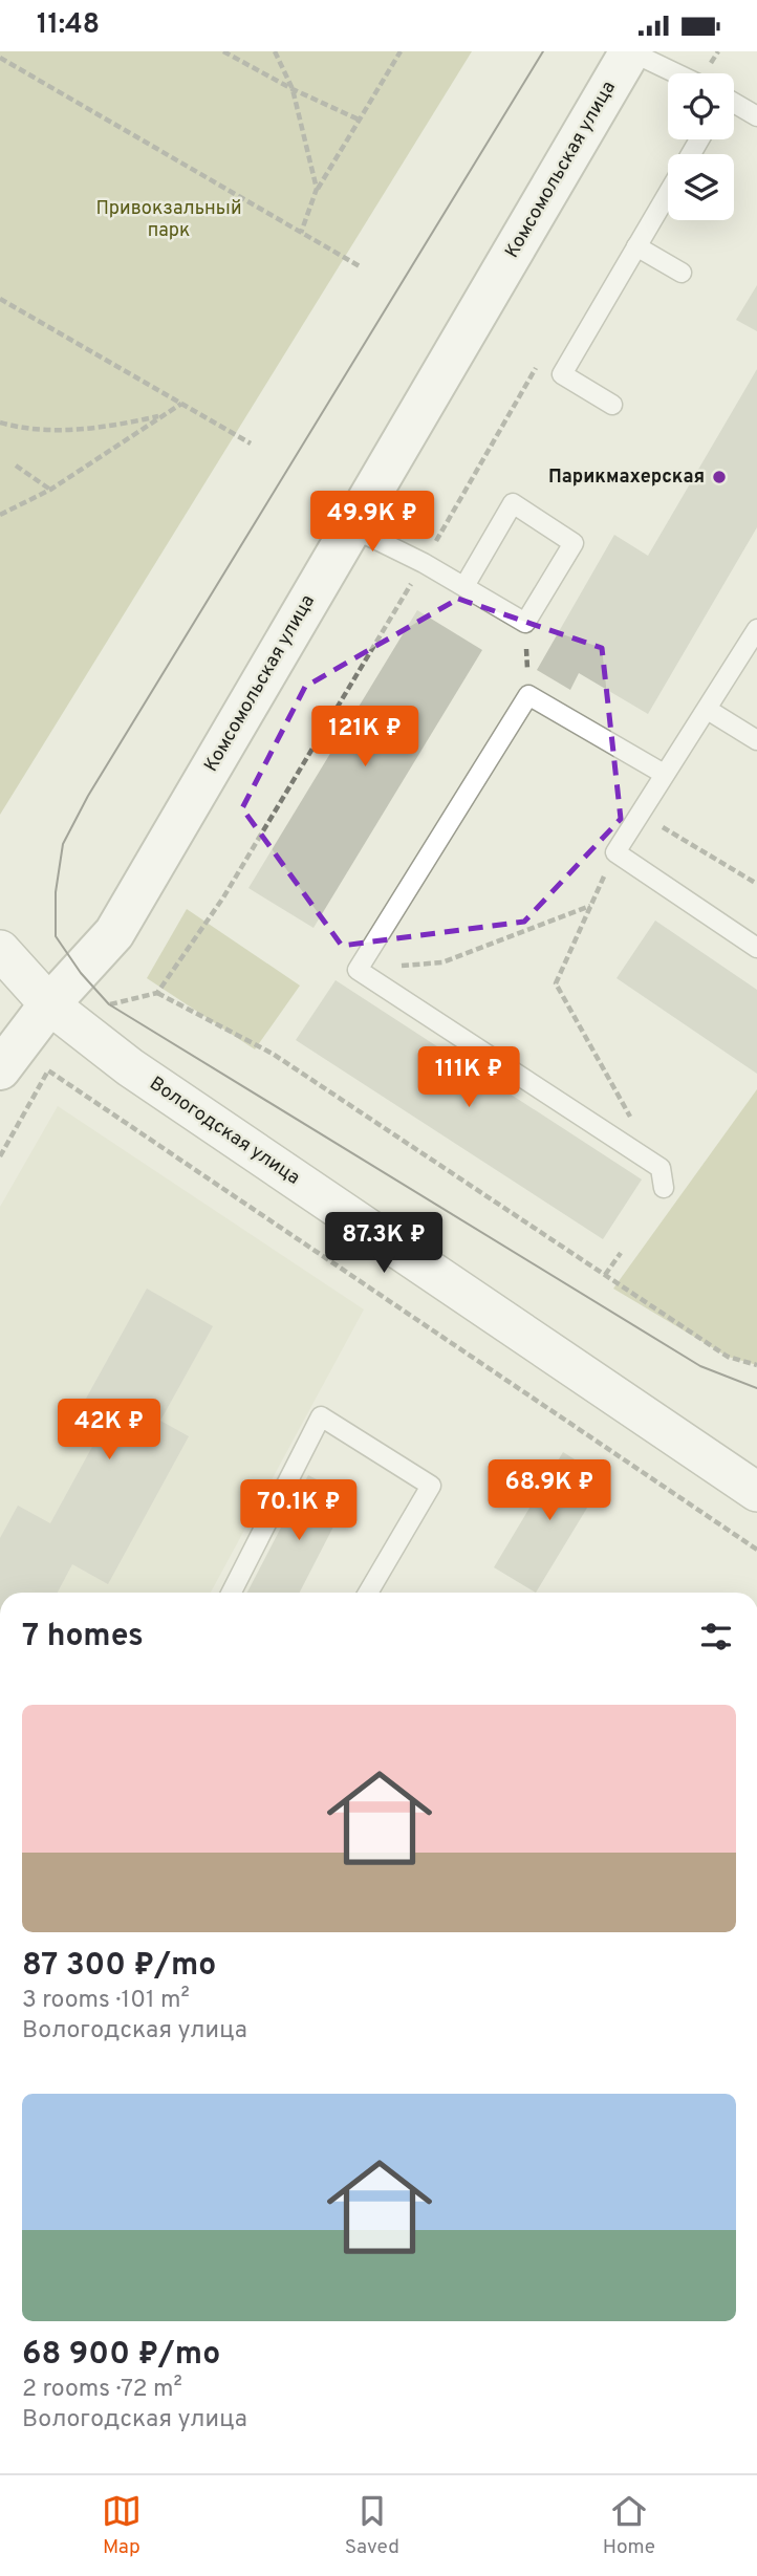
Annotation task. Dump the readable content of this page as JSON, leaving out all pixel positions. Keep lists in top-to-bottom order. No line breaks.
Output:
{"streets":{"street":["Комсомольская улица","Вологодская улица"]},"crossings":[["Комсомольская улица","Вологодская улица"]],"parks":["Привокзальный парк"],"places":["Парикмахерская"],"page":{"status":"11:48","price":["49.9K ₽","121K ₽","111K ₽","87.3K ₽","42K ₽","68.9K ₽","70.1K ₽"],"heading":"7 homes","list":[{"name":"87 300 ₽/mo","note":"3 rooms · 101 m² · Вологодская улица"},{"name":"68 900 ₽/mo","note":"2 rooms · 72 m² · Вологодская улица"}],"tabs":["Map","Saved","Home"]}}
